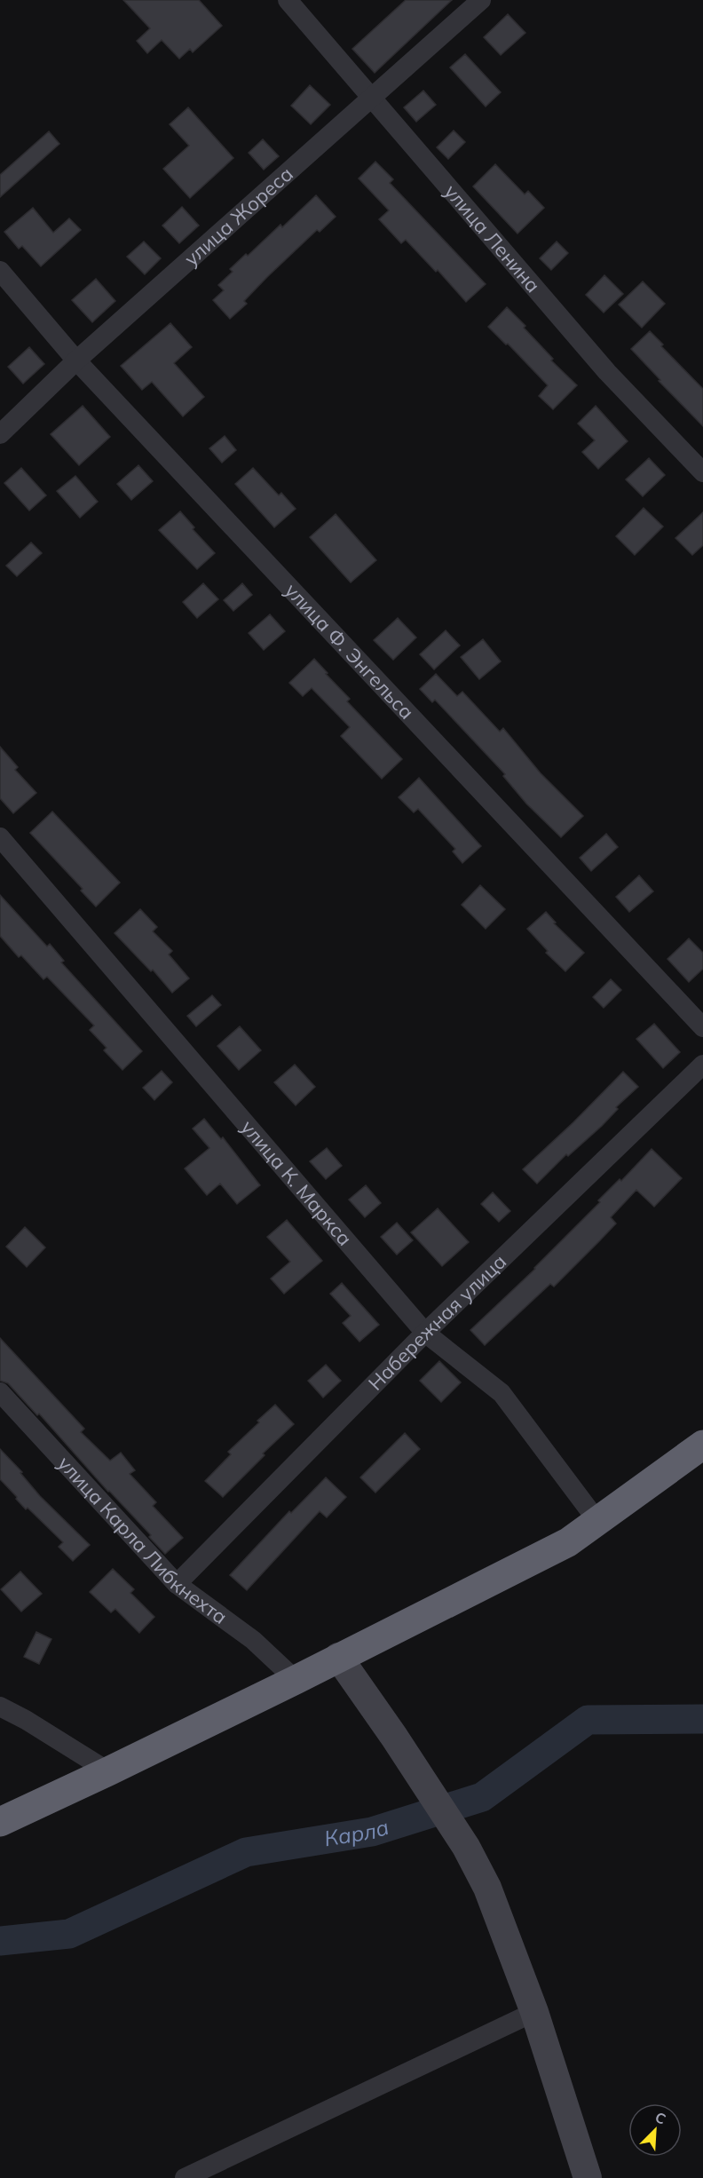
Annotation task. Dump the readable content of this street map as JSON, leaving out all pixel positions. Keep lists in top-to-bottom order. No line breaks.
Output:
{"streets":{"street":["улица Жореса","улица Ленина","улица Ф. Энгельса","улица К. Маркса","Набережная улица","улица Карла Либкнехта"]},"crossings":[["улица Жореса","улица Ленина"],["улица Жореса","улица Ф. Энгельса"],["улица К. Маркса","Набережная улица"],["Набережная улица","улица Карла Либкнехта"]],"water":["Карла"],"north":"top right"}
